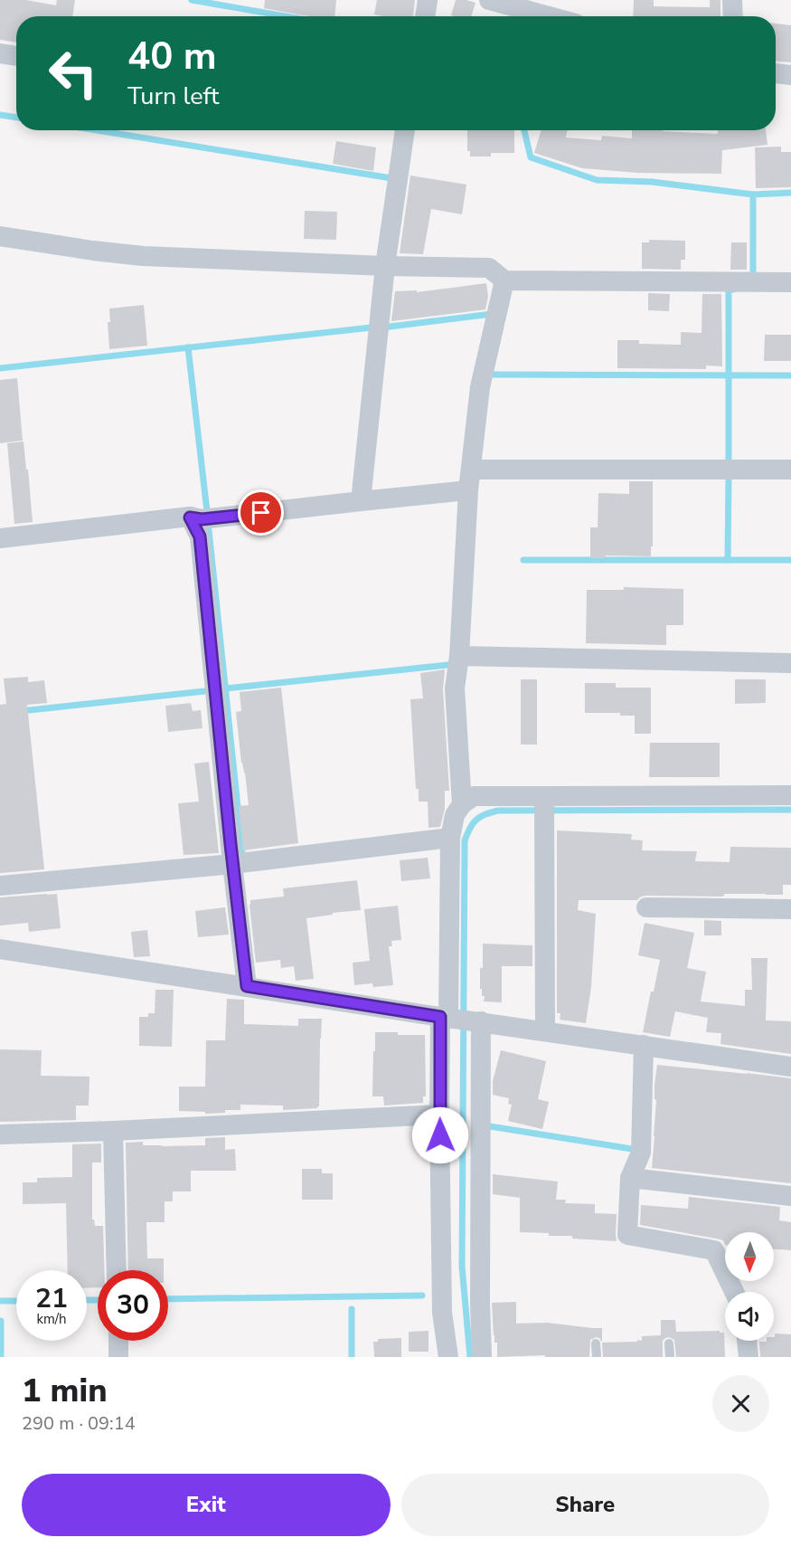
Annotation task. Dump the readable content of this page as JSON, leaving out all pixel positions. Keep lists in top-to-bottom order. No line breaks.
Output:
{"north":"bottom","page":{"turn":["40 m","Turn left"],"speed":"21 km/h","limit":"30","heading":["1 min","290 m · 09:14"],"buttons":["Exit","Share"]}}
